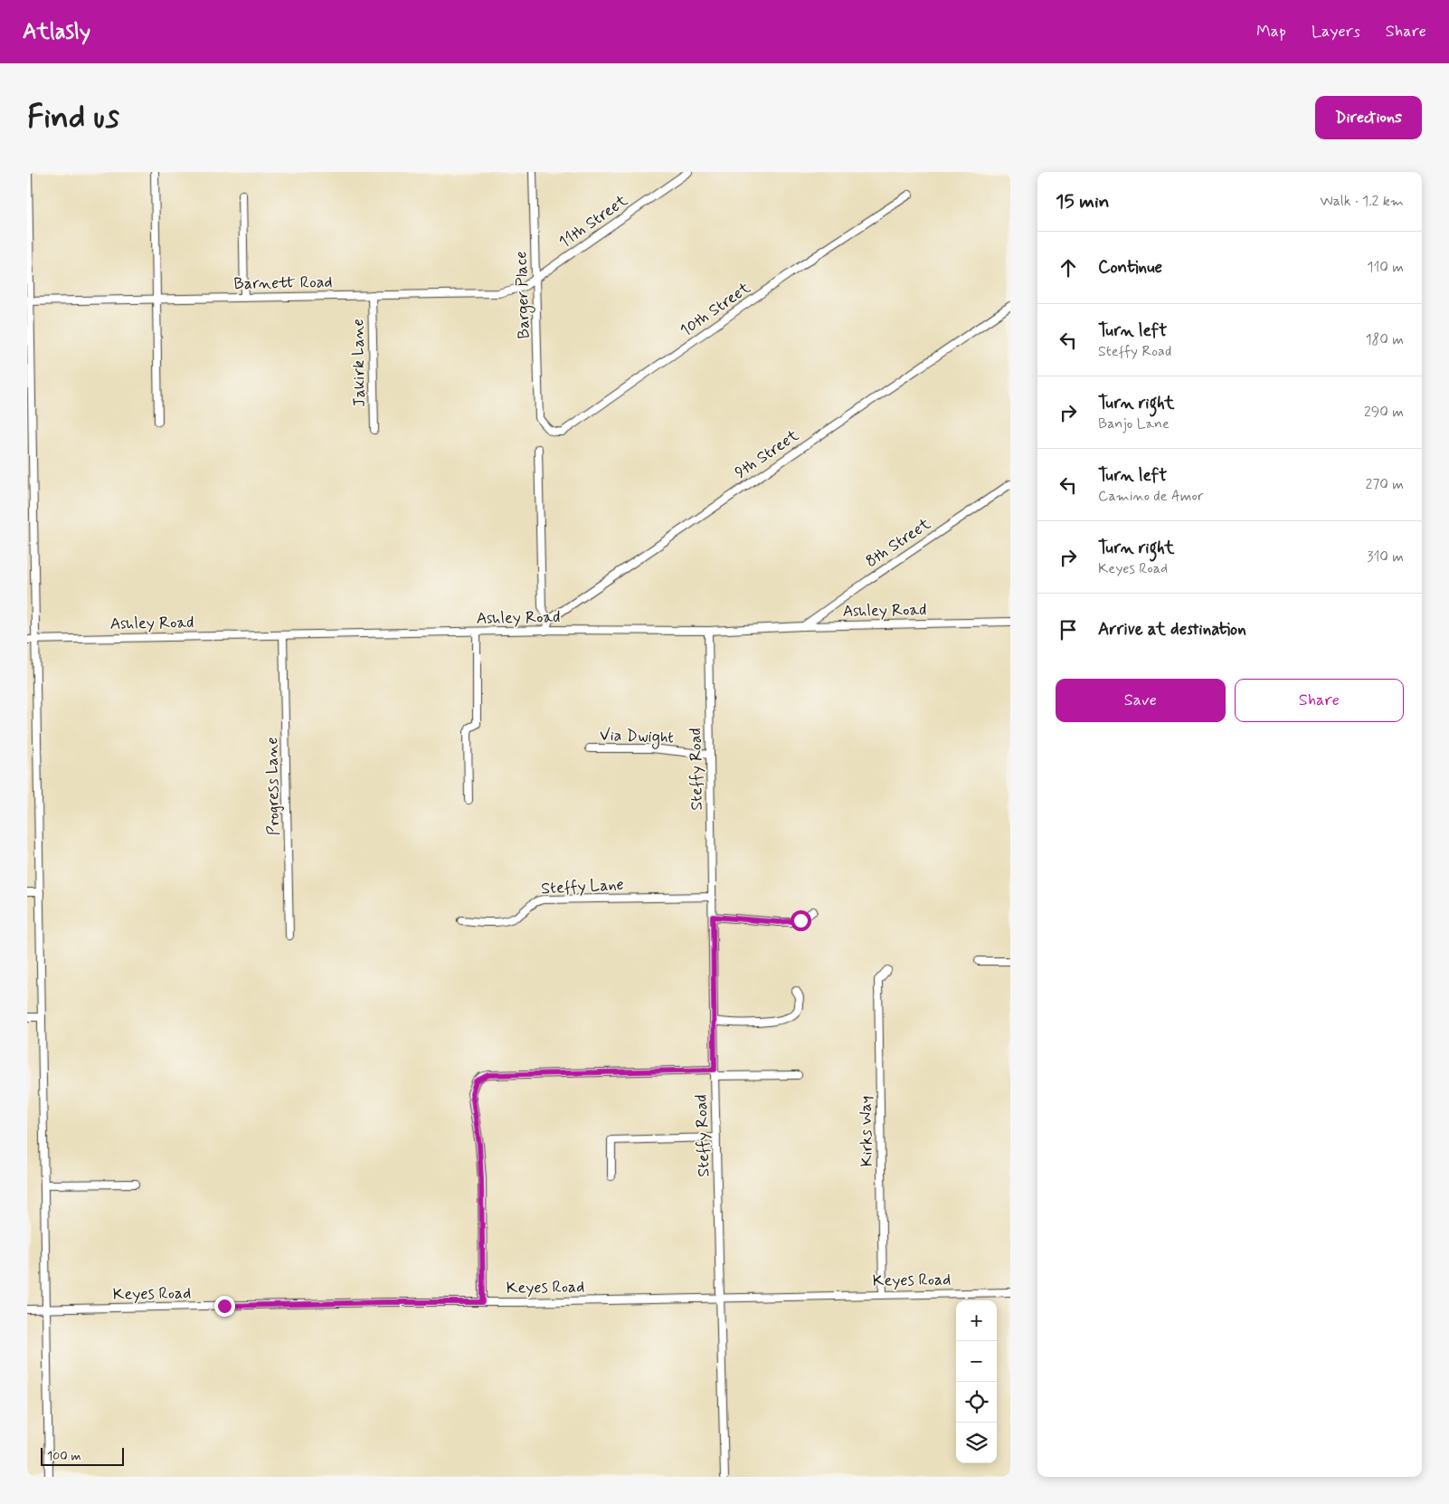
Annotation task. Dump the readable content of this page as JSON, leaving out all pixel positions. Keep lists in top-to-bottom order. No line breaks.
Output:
{"streets":{"street":["11th Street","Barnett Road","Barger Place","10th Street","Jakirk Lane","9th Street","8th Street","Ashley Road","Via Dwight","Steffy Road","Progress Lane","Steffy Lane","Kirks Way","Keyes Road"]},"crossings":[["11th Street","Barnett Road"],["11th Street","Barger Place"],["Barnett Road","Barger Place"],["Barnett Road","Jakirk Lane"],["Barger Place","10th Street"],["8th Street","Ashley Road"],["Ashley Road","Steffy Road"],["Ashley Road","Progress Lane"],["Via Dwight","Steffy Road"],["Steffy Road","Steffy Lane"],["Steffy Road","Keyes Road"],["Kirks Way","Keyes Road"]],"scale_bar":"100 m","page":{"header":"Atlasly","nav":["Map","Layers","Share"],"buttons":["Directions",["Save","Share"]],"title":"Find us","heading":["15 min","Walk · 1.2 km"],"list":[["Continue","110 m"],["Turn left","Steffy Road","180 m"],["Turn right","Banjo Lane","290 m"],["Turn left","Camino de Amor","270 m"],["Turn right","Keyes Road","310 m"],"Arrive at destination"],"map_buttons":["+","−"],"scale":"100 m"}}
